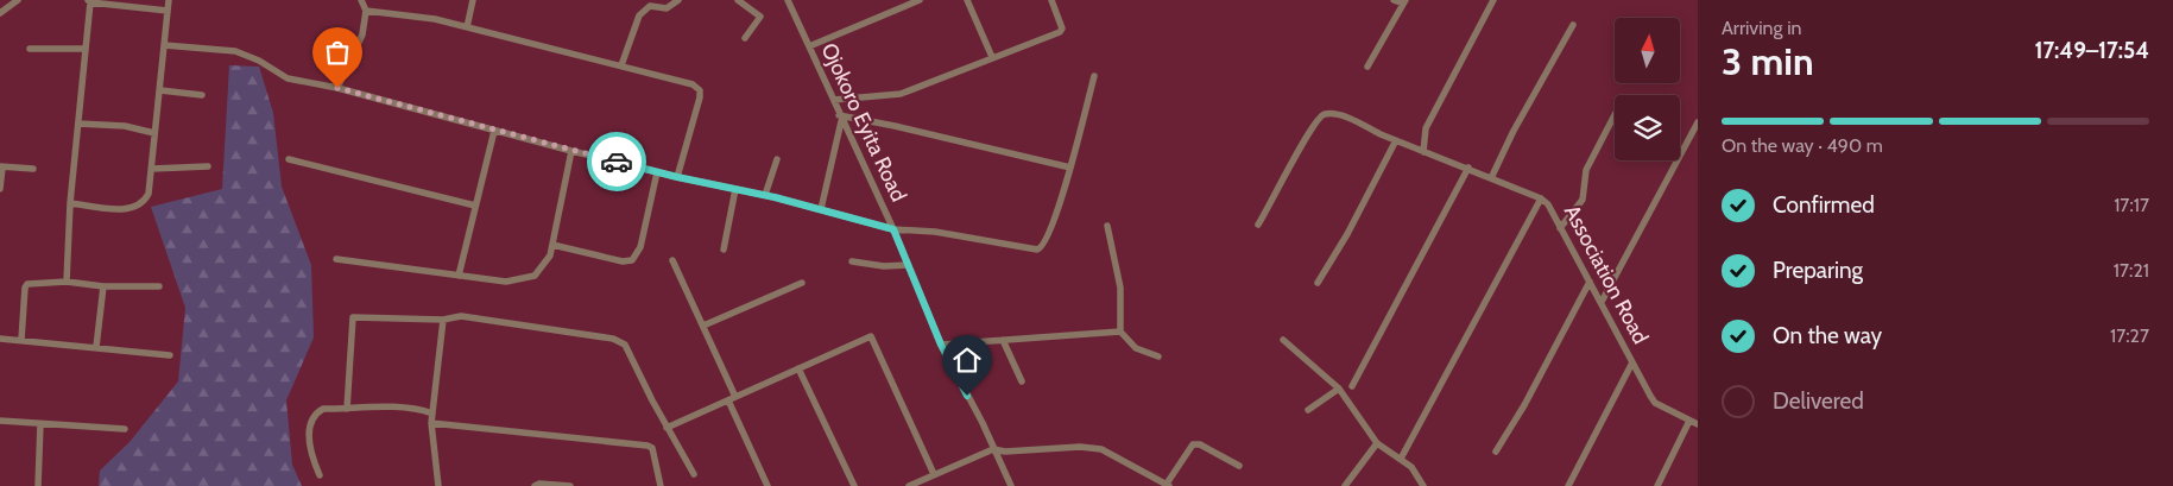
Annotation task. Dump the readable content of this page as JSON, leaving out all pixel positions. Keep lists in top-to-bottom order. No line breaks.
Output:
{"streets":{"street":["Ojokoro Eyita Road","Association Road"]},"north":"top","page":{"heading":["3 min","Arriving in","17:49–17:54"],"bar":"On the way · 490 m","list":[["Confirmed","17:17"],["Preparing","17:21"],["On the way","17:27"],"Delivered"]}}
